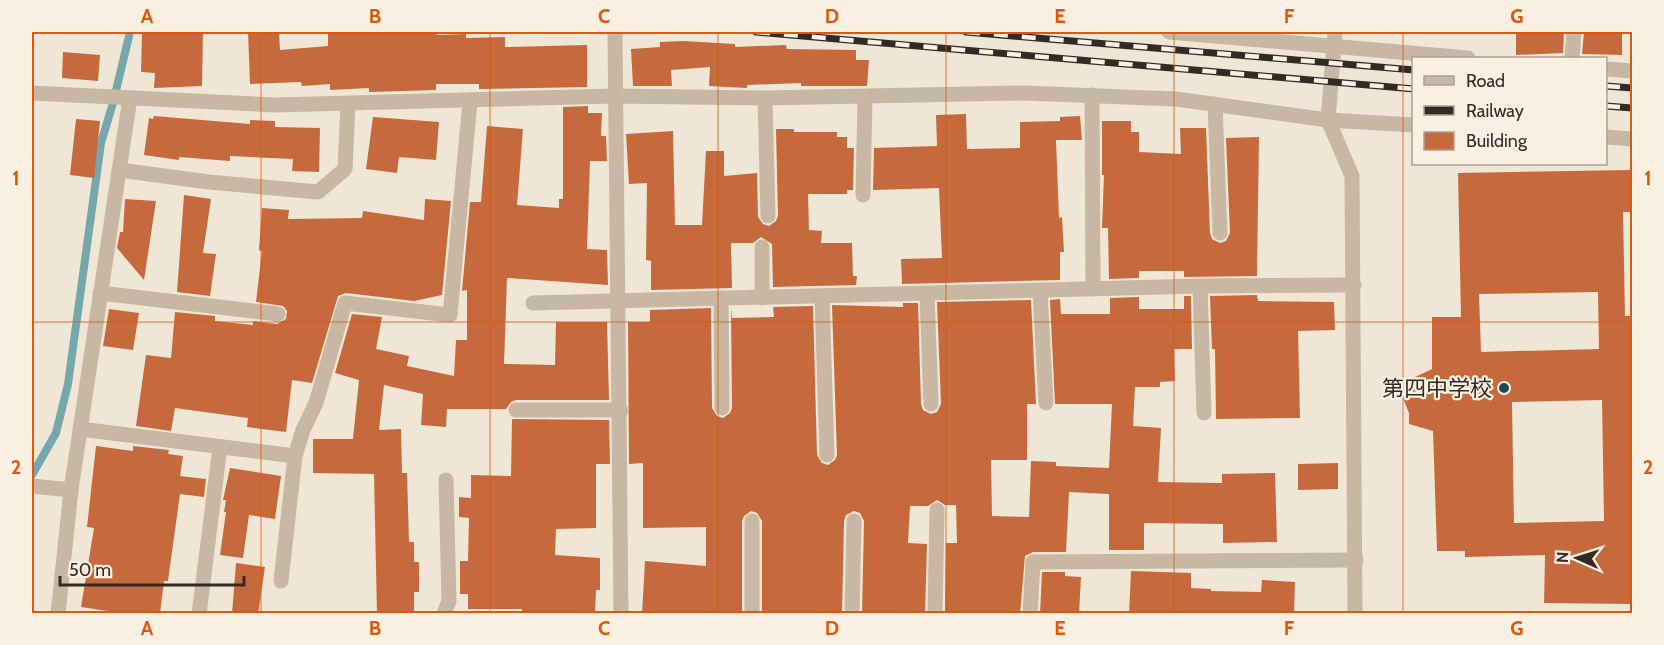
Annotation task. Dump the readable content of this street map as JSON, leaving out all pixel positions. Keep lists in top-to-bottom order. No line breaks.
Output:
{"places":["第四中学校"],"legend":["Road","Railway","Building"],"scale_bar":"50 m","north":"left","grid":{"columns":["A","B","C","D","E","F","G"],"rows":["1","2"]}}
